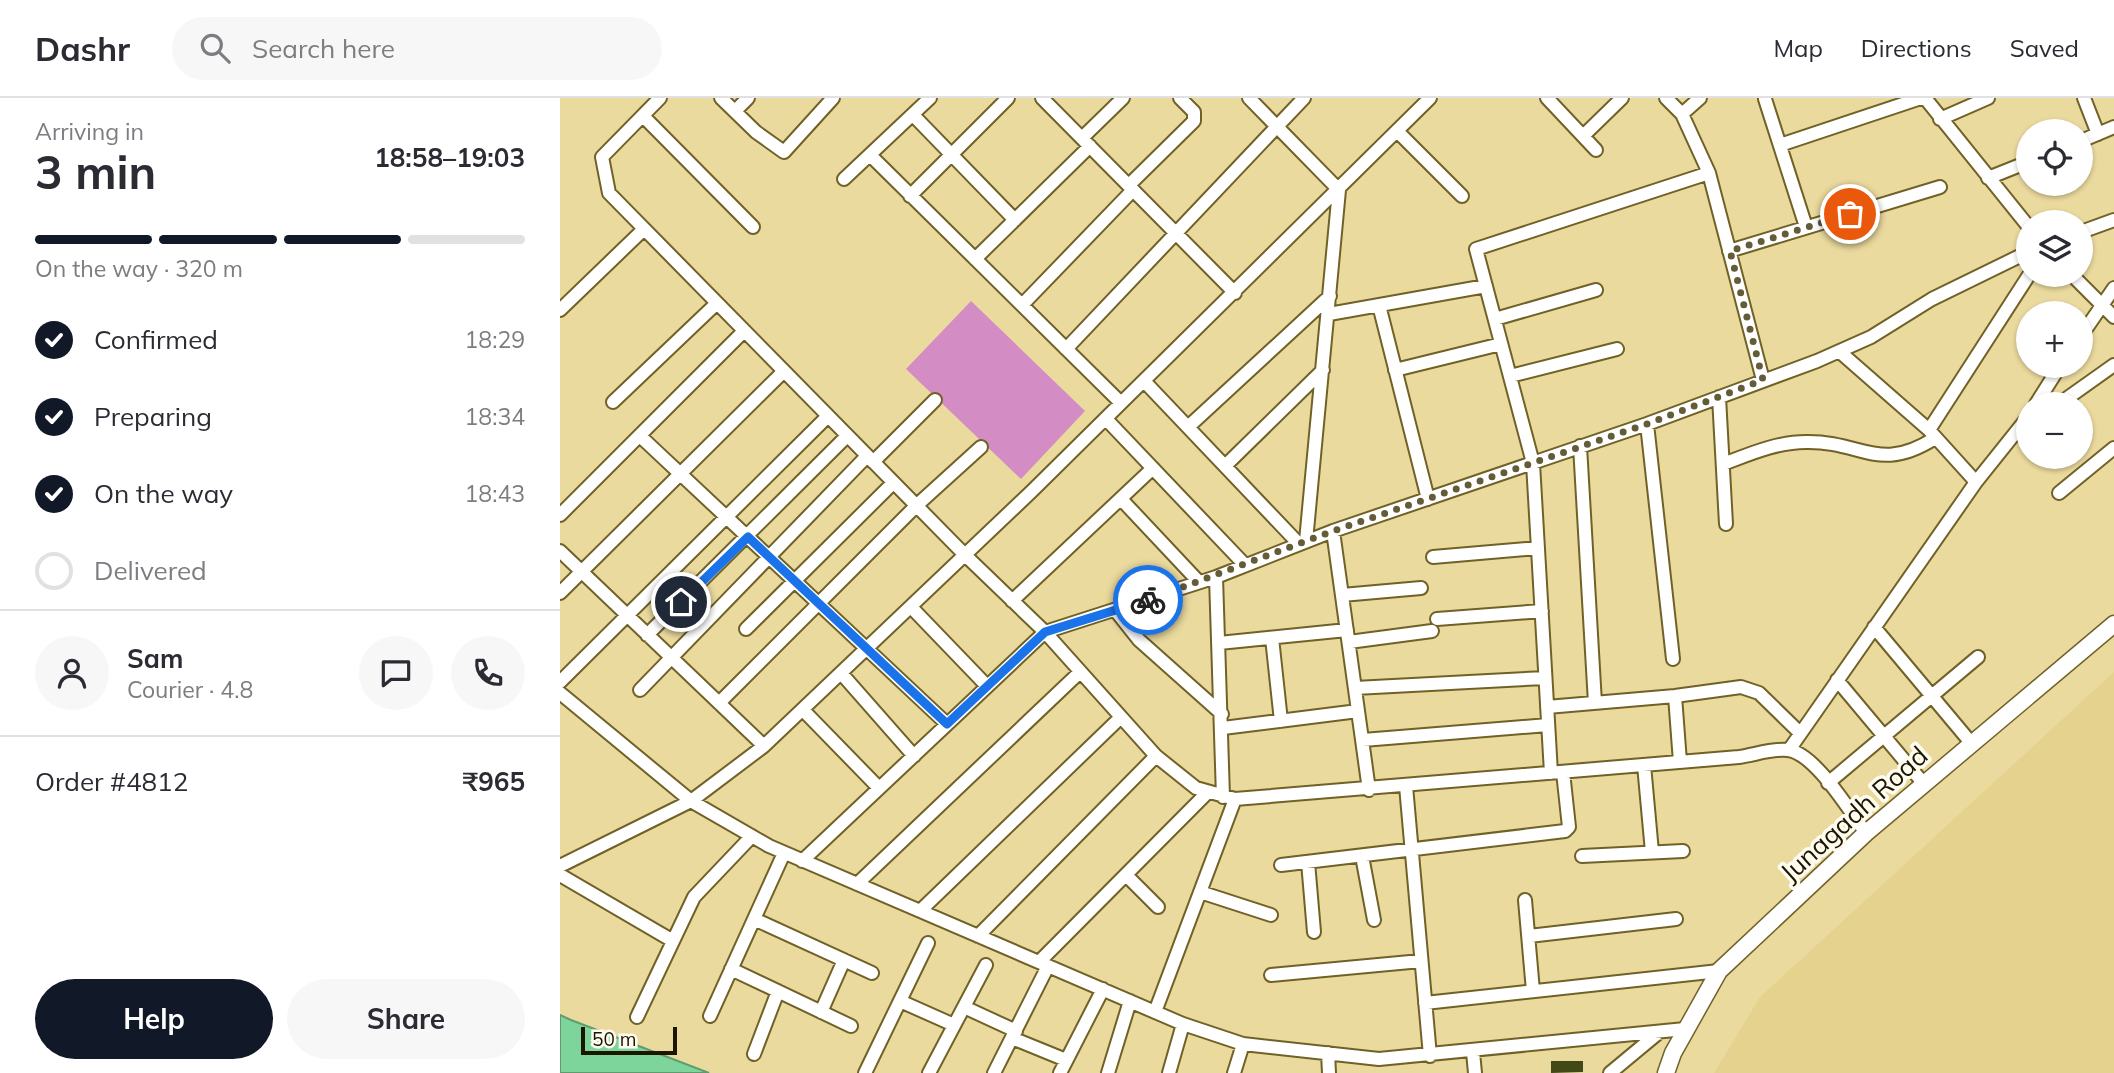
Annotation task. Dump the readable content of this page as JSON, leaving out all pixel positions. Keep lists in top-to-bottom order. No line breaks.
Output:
{"streets":{"main road":["Junagadh Road"]},"scale_bar":"50 m","page":{"header":"Dashr","search":"Search here","nav":["Map","Directions","Saved"],"heading":["3 min","Arriving in","18:58–19:03"],"panel":["Sam","Courier · 4.8","Order #4812","₹965"],"map_buttons":["+","−"],"bar":"On the way · 320 m","list":[["Confirmed","18:29"],["Preparing","18:34"],["On the way","18:43"],"Delivered"],"buttons":["Help","Share"],"scale":"50 m"}}
